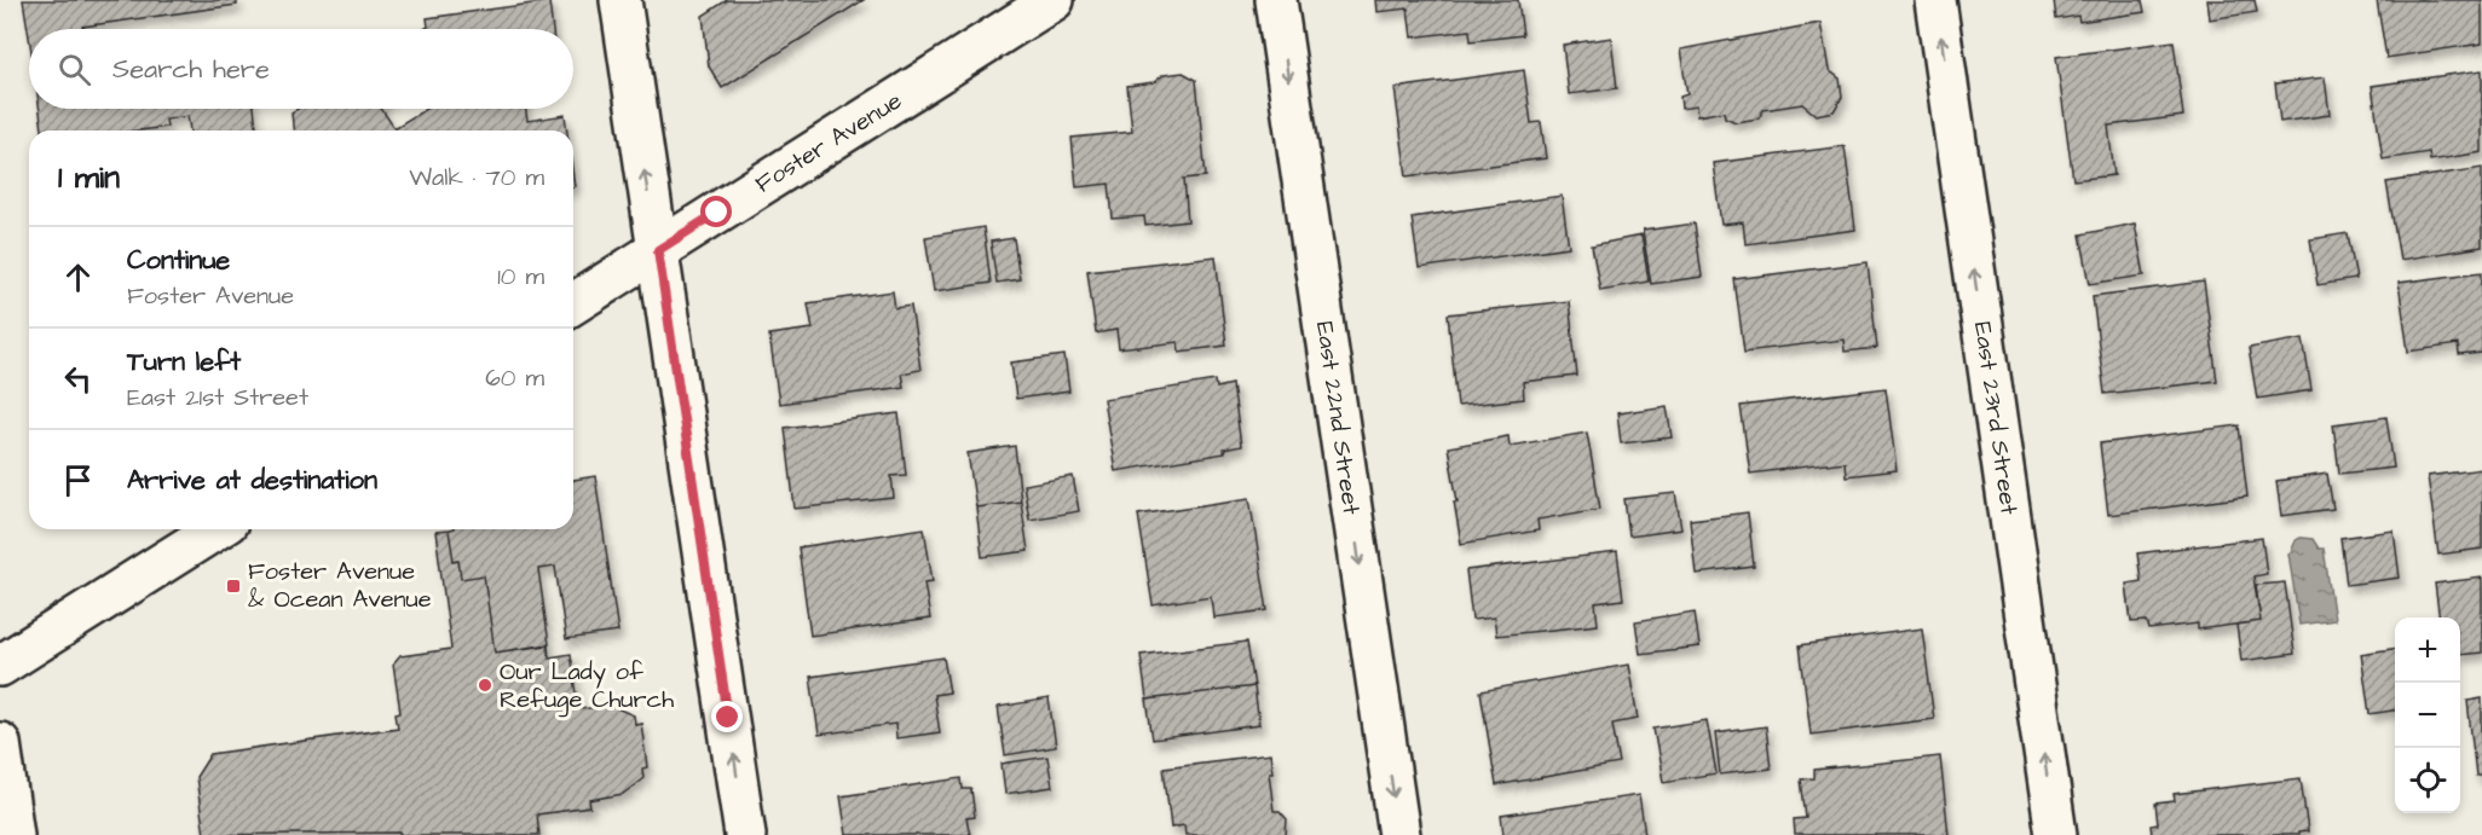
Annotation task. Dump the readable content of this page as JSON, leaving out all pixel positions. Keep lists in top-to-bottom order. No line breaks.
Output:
{"streets":{"street":["Foster Avenue","East 22nd Street","East 23rd Street"]},"one_way":["East 22nd Street","East 23rd Street"],"places":{"transit":["Foster Avenue & Ocean Avenue"],"other":["Our Lady of Refuge Church"]},"page":{"search":"Search here","heading":["1 min","Walk · 70 m"],"list":[["Continue","Foster Avenue","10 m"],["Turn left","East 21st Street","60 m"],"Arrive at destination"],"map_buttons":["+","−"]}}
